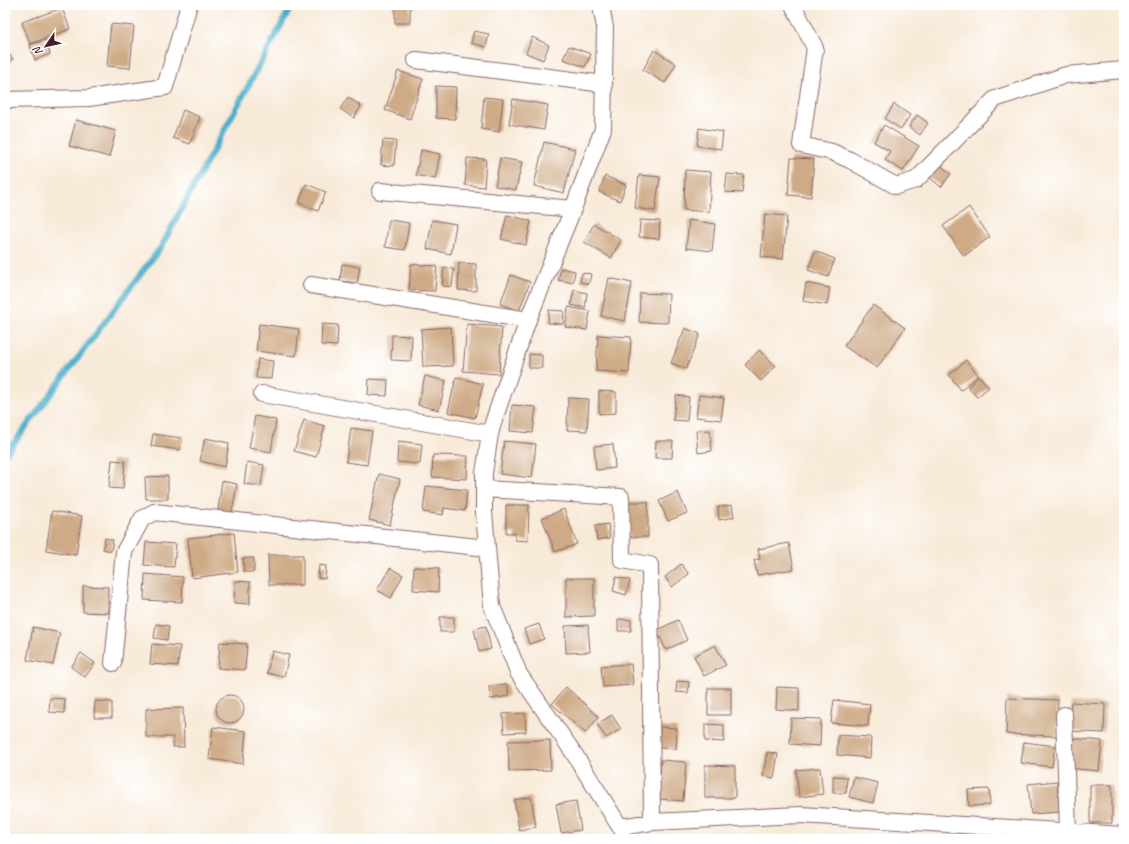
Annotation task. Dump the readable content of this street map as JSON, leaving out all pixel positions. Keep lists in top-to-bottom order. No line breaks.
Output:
{"north":"bottom left"}
